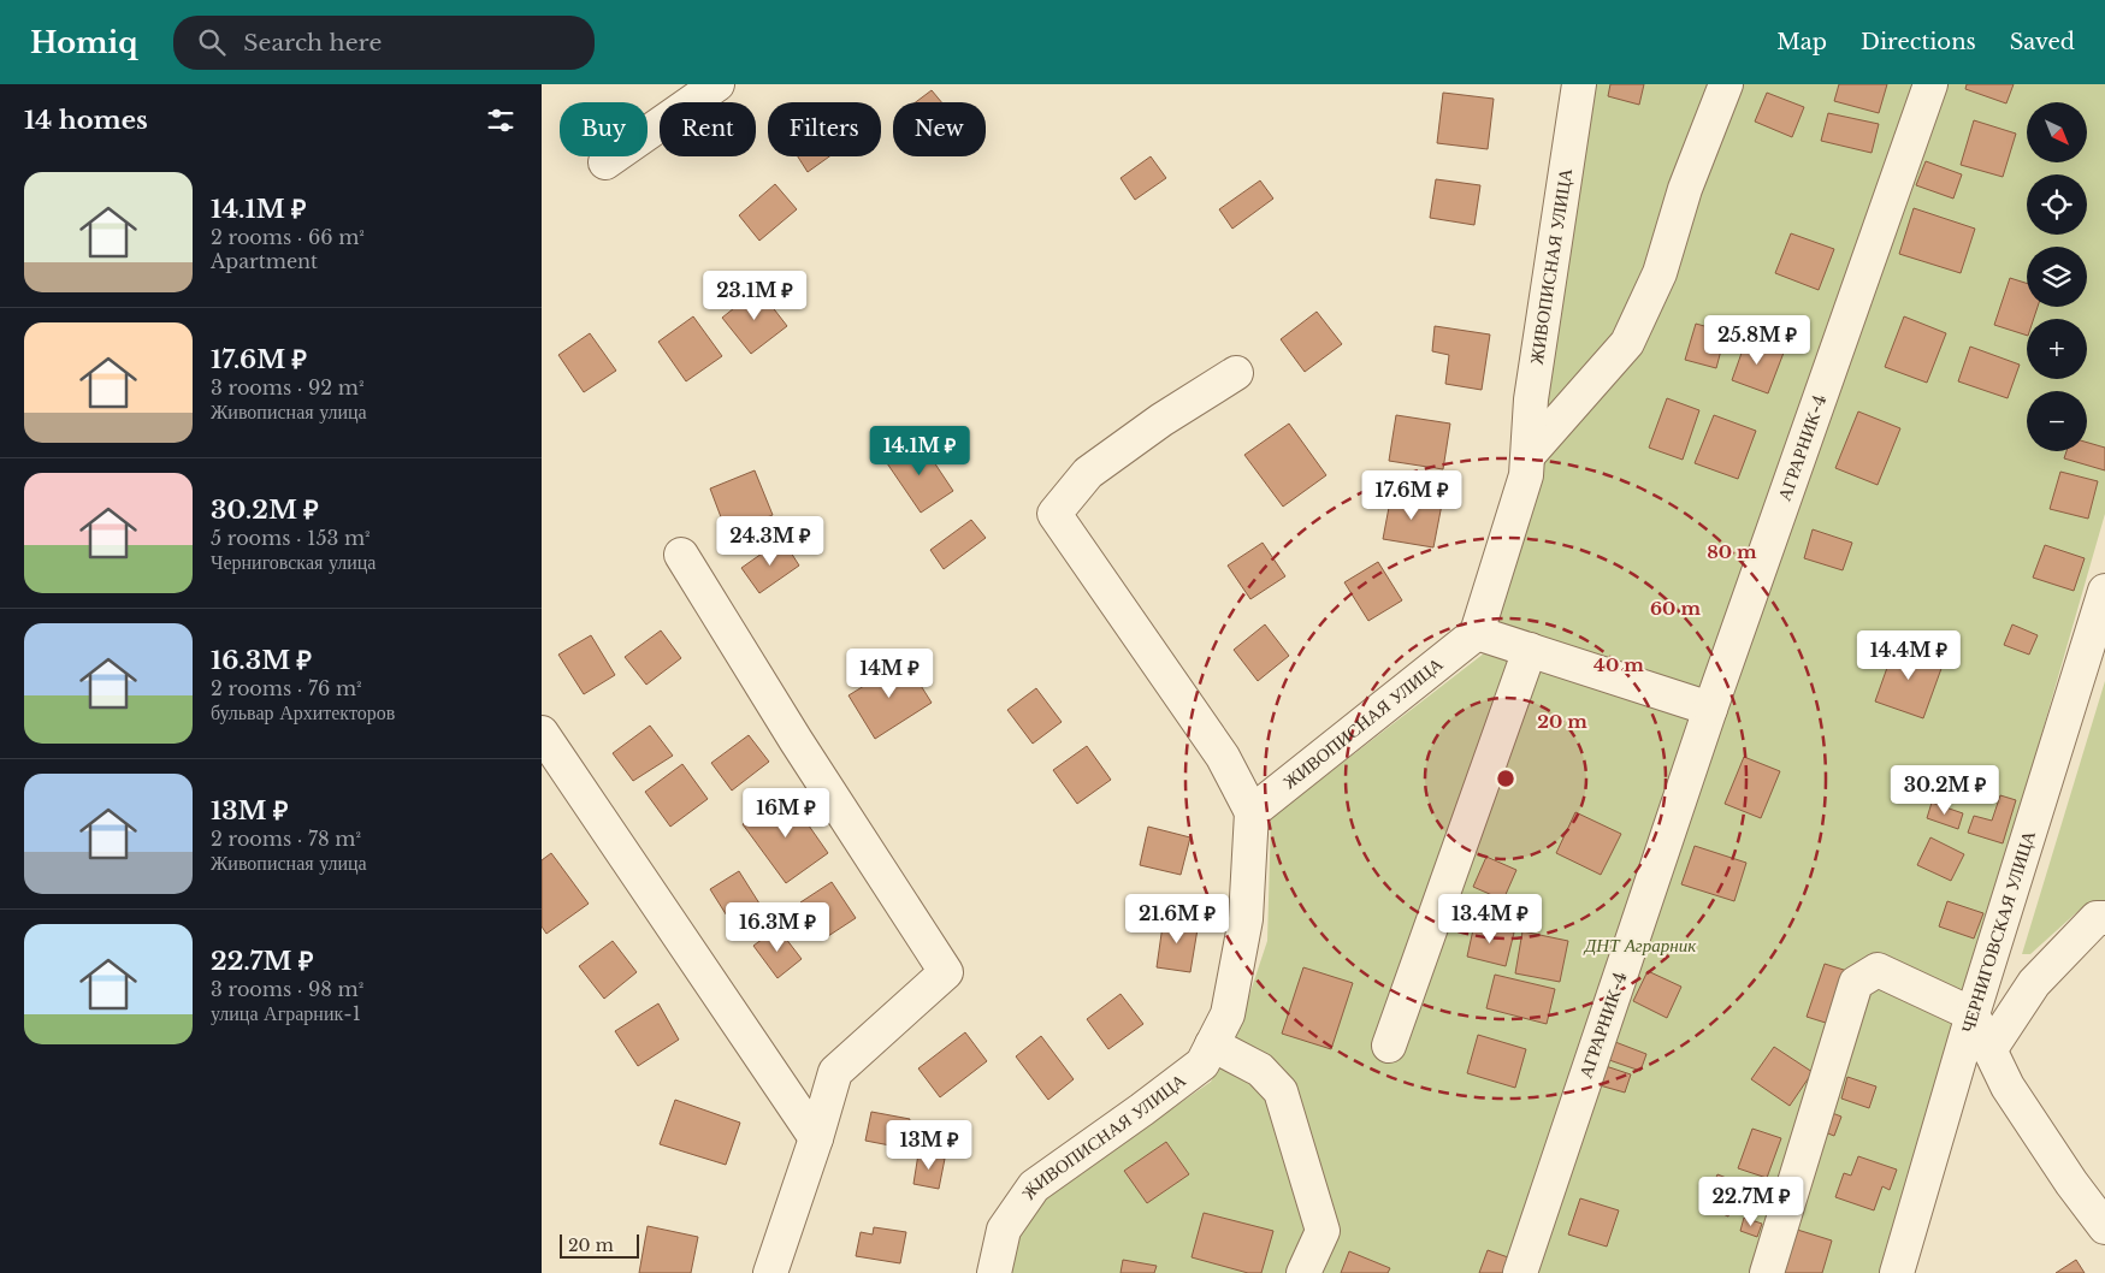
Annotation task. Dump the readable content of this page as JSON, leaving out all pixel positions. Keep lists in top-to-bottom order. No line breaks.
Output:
{"streets":{"street":["ЖИВОПИСНАЯ УЛИЦА","АГРАРНИК-4","ЧЕРНИГОВСКАЯ УЛИЦА"]},"parks":["ДНТ Аграрник"],"scale_bar":"20 m","north":"bottom right","page":{"header":"Homiq","search":"Search here","nav":["Map","Directions","Saved"],"heading":"14 homes","map_buttons":["+","−"],"chip":["Buy","Rent","Filters","New"],"list":[{"name":"14.1M ₽","note":"2 rooms · 66 m² · Apartment"},{"name":"17.6M ₽","note":"3 rooms · 92 m² · Живописная улица"},{"name":"30.2M ₽","note":"5 rooms · 153 m² · Черниговская улица"},{"name":"16.3M ₽","note":"2 rooms · 76 m² · бульвар Архитекторов"},{"name":"13M ₽","note":"2 rooms · 78 m² · Живописная улица"},{"name":"22.7M ₽","note":"3 rooms · 98 m² · улица Аграрник-1"}],"price":["23.1M ₽","25.8M ₽","14.1M ₽","17.6M ₽","24.3M ₽","14.4M ₽","14M ₽","30.2M ₽","16M ₽","21.6M ₽","13.4M ₽","16.3M ₽","13M ₽","22.7M ₽"],"scale":"20 m"},"rings":["80 m","60 m","40 m","20 m"]}
